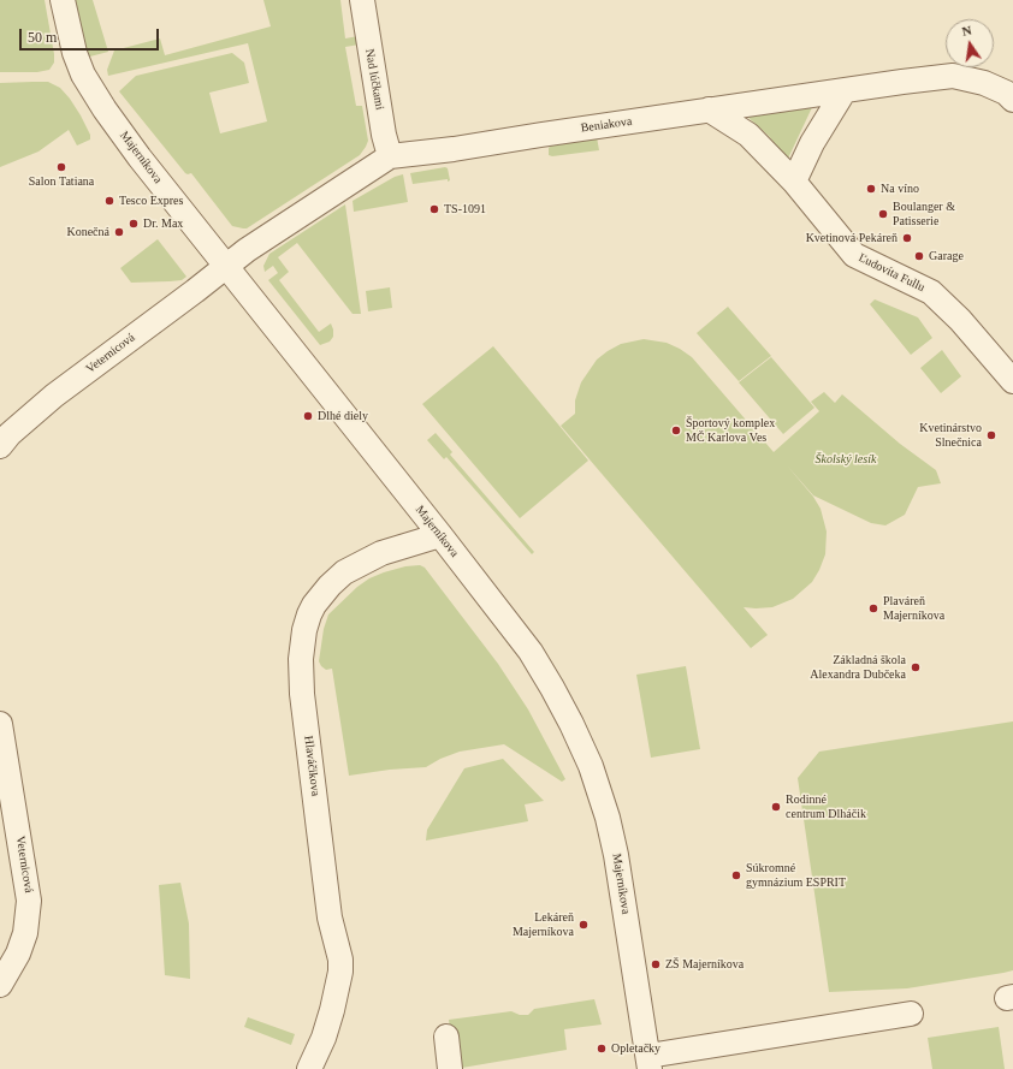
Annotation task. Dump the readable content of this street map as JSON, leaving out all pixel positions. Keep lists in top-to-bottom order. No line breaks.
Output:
{"streets":{"street":["Nad lúčkami","Beniakova","Majerníkova","Ľudovíta Fullu","Veternicová","Hlaváčikova"]},"crossings":[["Nad lúčkami","Beniakova"],["Beniakova","Majerníkova"],["Beniakova","Ľudovíta Fullu"],["Beniakova","Veternicová"],["Majerníkova","Veternicová"],["Majerníkova","Hlaváčikova"]],"parks":["Školský lesík"],"places":["Salon Tatiana","Na víno","Tesco Expres","TS-1091","Boulanger & Patisserie","Dr. Max","Konečná","Kvetinová Pekáreň","Garage","Dlhé diely","Športový komplex MČ Karlova Ves","Kvetinárstvo Slnečnica","Plaváreň Majerníkova","Základná škola Alexandra Dubčeka","Rodinné centrum Dlháčik","Súkromné gymnázium ESPRIT","Lekáreň Majerníkova","ZŠ Majerníkova","Opletačky"],"scale_bar":"50 m","north":"top"}
